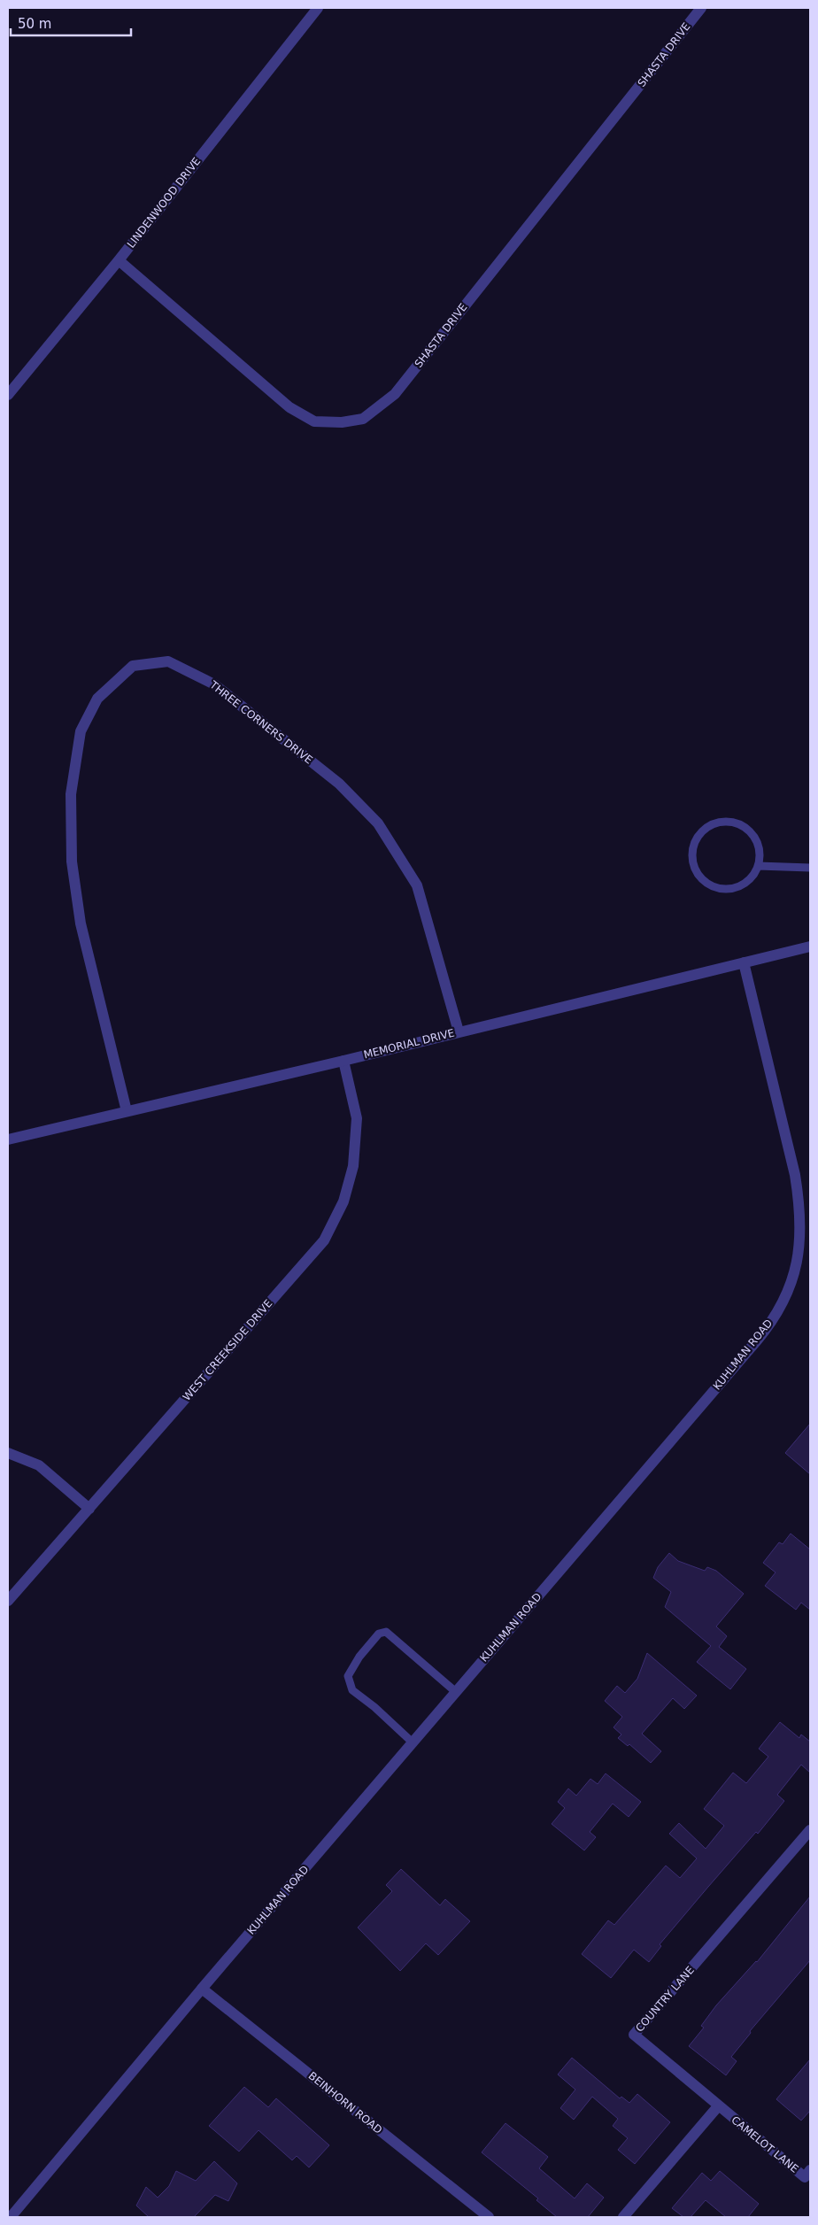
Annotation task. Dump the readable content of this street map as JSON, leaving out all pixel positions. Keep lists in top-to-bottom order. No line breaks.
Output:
{"streets":{"street":["SHASTA DRIVE","LINDENWOOD DRIVE","THREE CORNERS DRIVE","MEMORIAL DRIVE","WEST CREEKSIDE DRIVE","KUHLMAN ROAD","COUNTRY LANE","BEINHORN ROAD","CAMELOT LANE"]},"crossings":[["SHASTA DRIVE","LINDENWOOD DRIVE"],["THREE CORNERS DRIVE","MEMORIAL DRIVE"],["MEMORIAL DRIVE","WEST CREEKSIDE DRIVE"],["MEMORIAL DRIVE","KUHLMAN ROAD"],["KUHLMAN ROAD","BEINHORN ROAD"],["COUNTRY LANE","CAMELOT LANE"]],"scale_bar":"50 m"}
